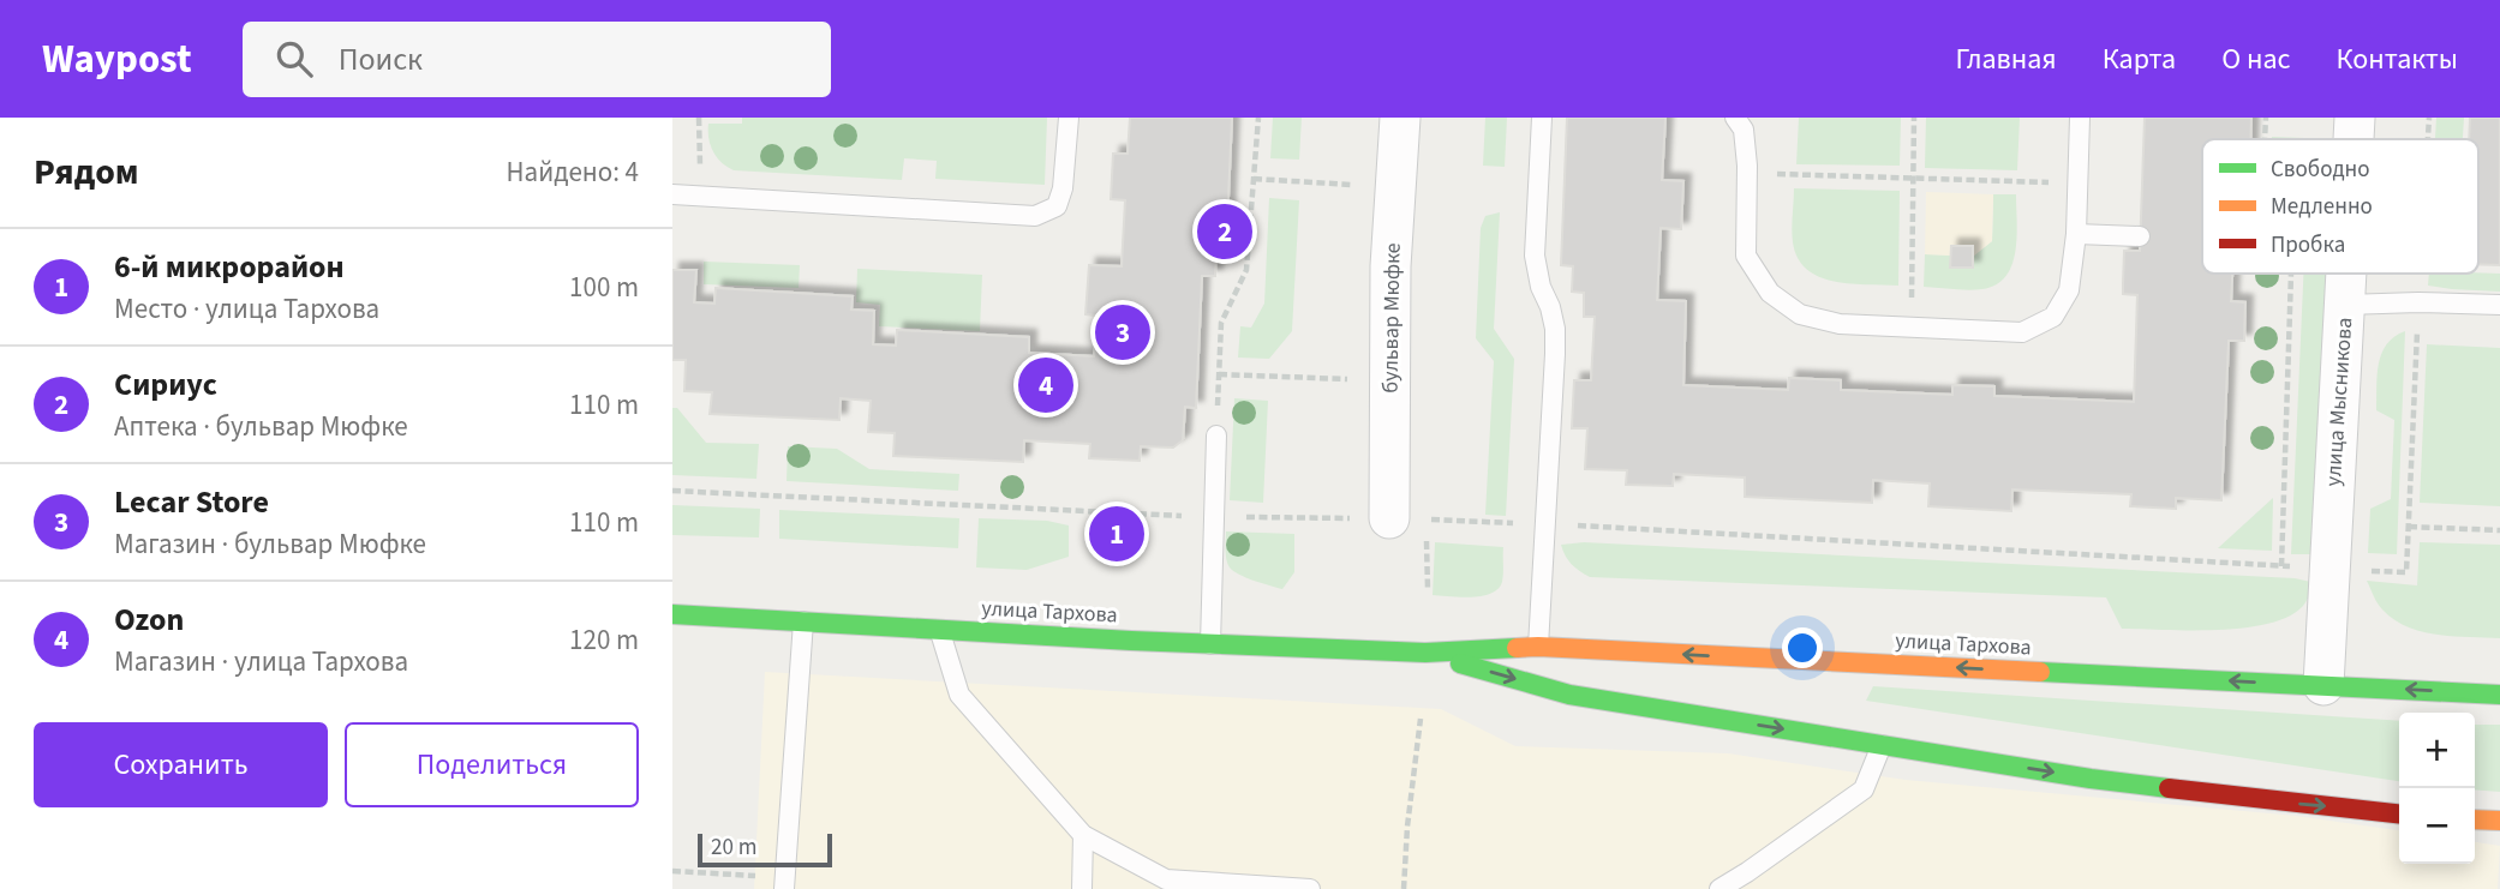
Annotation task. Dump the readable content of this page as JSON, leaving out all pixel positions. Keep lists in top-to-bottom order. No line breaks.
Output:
{"streets":{"main road":["улица Тархова"],"street":["бульвар Мюфке","улица Мысникова"]},"crossings":[["улица Мысникова","улица Тархова"]],"legend":["Свободно","Медленно","Пробка"],"scale_bar":"20 m","page":{"header":"Waypost","search":"Поиск","nav":["Главная","Карта","О нас","Контакты"],"heading":["Рядом","Найдено: 4"],"pins":["2","3","4","1"],"list":[{"mark":"1","name":"6-й микрорайон","note":"Место · улица Тархова","value":"100 m"},{"mark":"2","name":"Сириус","note":"Аптека · бульвар Мюфке","value":"110 m"},{"mark":"3","name":"Lecar Store","note":"Магазин · бульвар Мюфке","value":"110 m"},{"mark":"4","name":"Ozon","note":"Магазин · улица Тархова","value":"120 m"}],"buttons":["Сохранить","Поделиться"],"map_buttons":["+","−"],"scale":"20 m"}}
